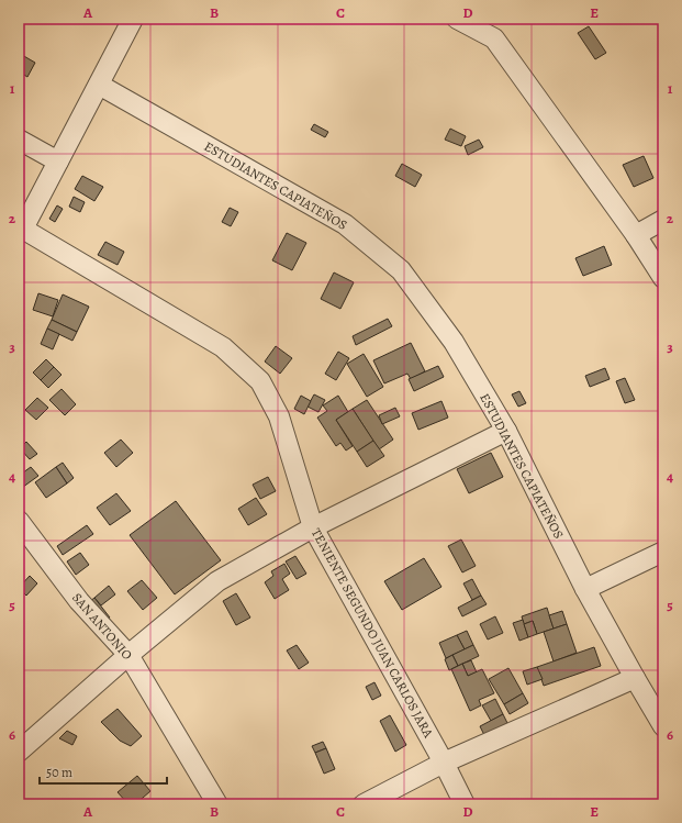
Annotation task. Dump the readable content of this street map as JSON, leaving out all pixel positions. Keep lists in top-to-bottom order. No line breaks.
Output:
{"streets":{"street":["ESTUDIANTES CAPIATEÑOS","SAN ANTONIO","TENIENTE SEGUNDO JUAN CARLOS JARA"]},"scale_bar":"50 m","grid":{"columns":["A","B","C","D","E"],"rows":["1","2","3","4","5","6"]}}
